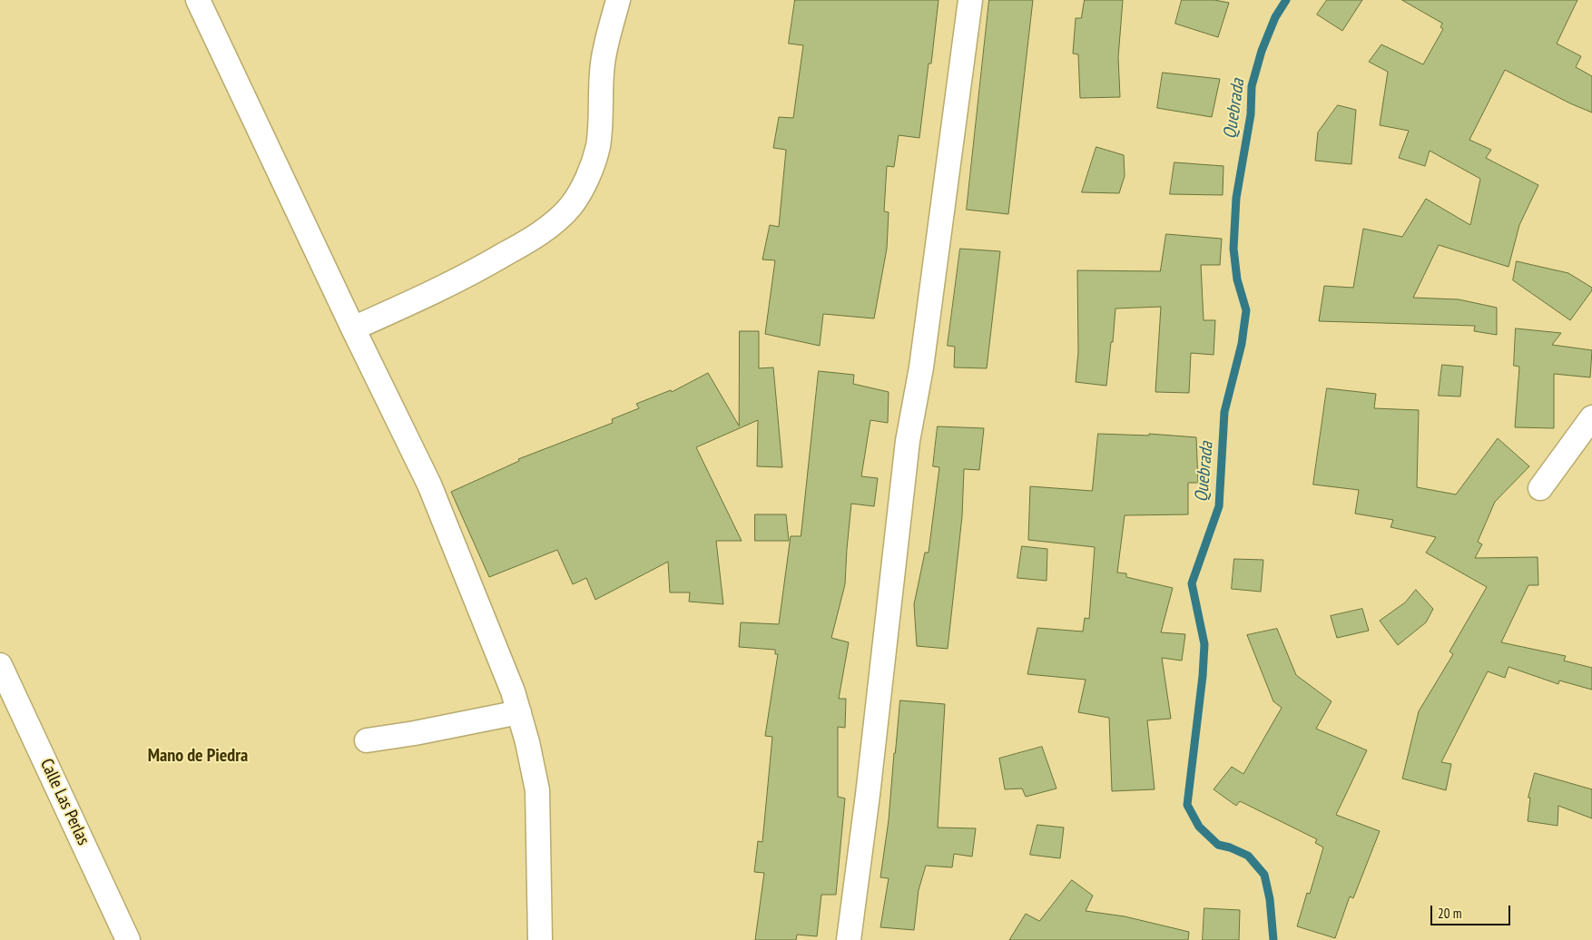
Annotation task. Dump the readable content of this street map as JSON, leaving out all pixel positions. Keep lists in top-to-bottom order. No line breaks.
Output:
{"streets":{"street":["Calle Las Perlas"]},"districts":["Mano de Piedra"],"water":["Quebrada"],"scale_bar":"20 m"}
